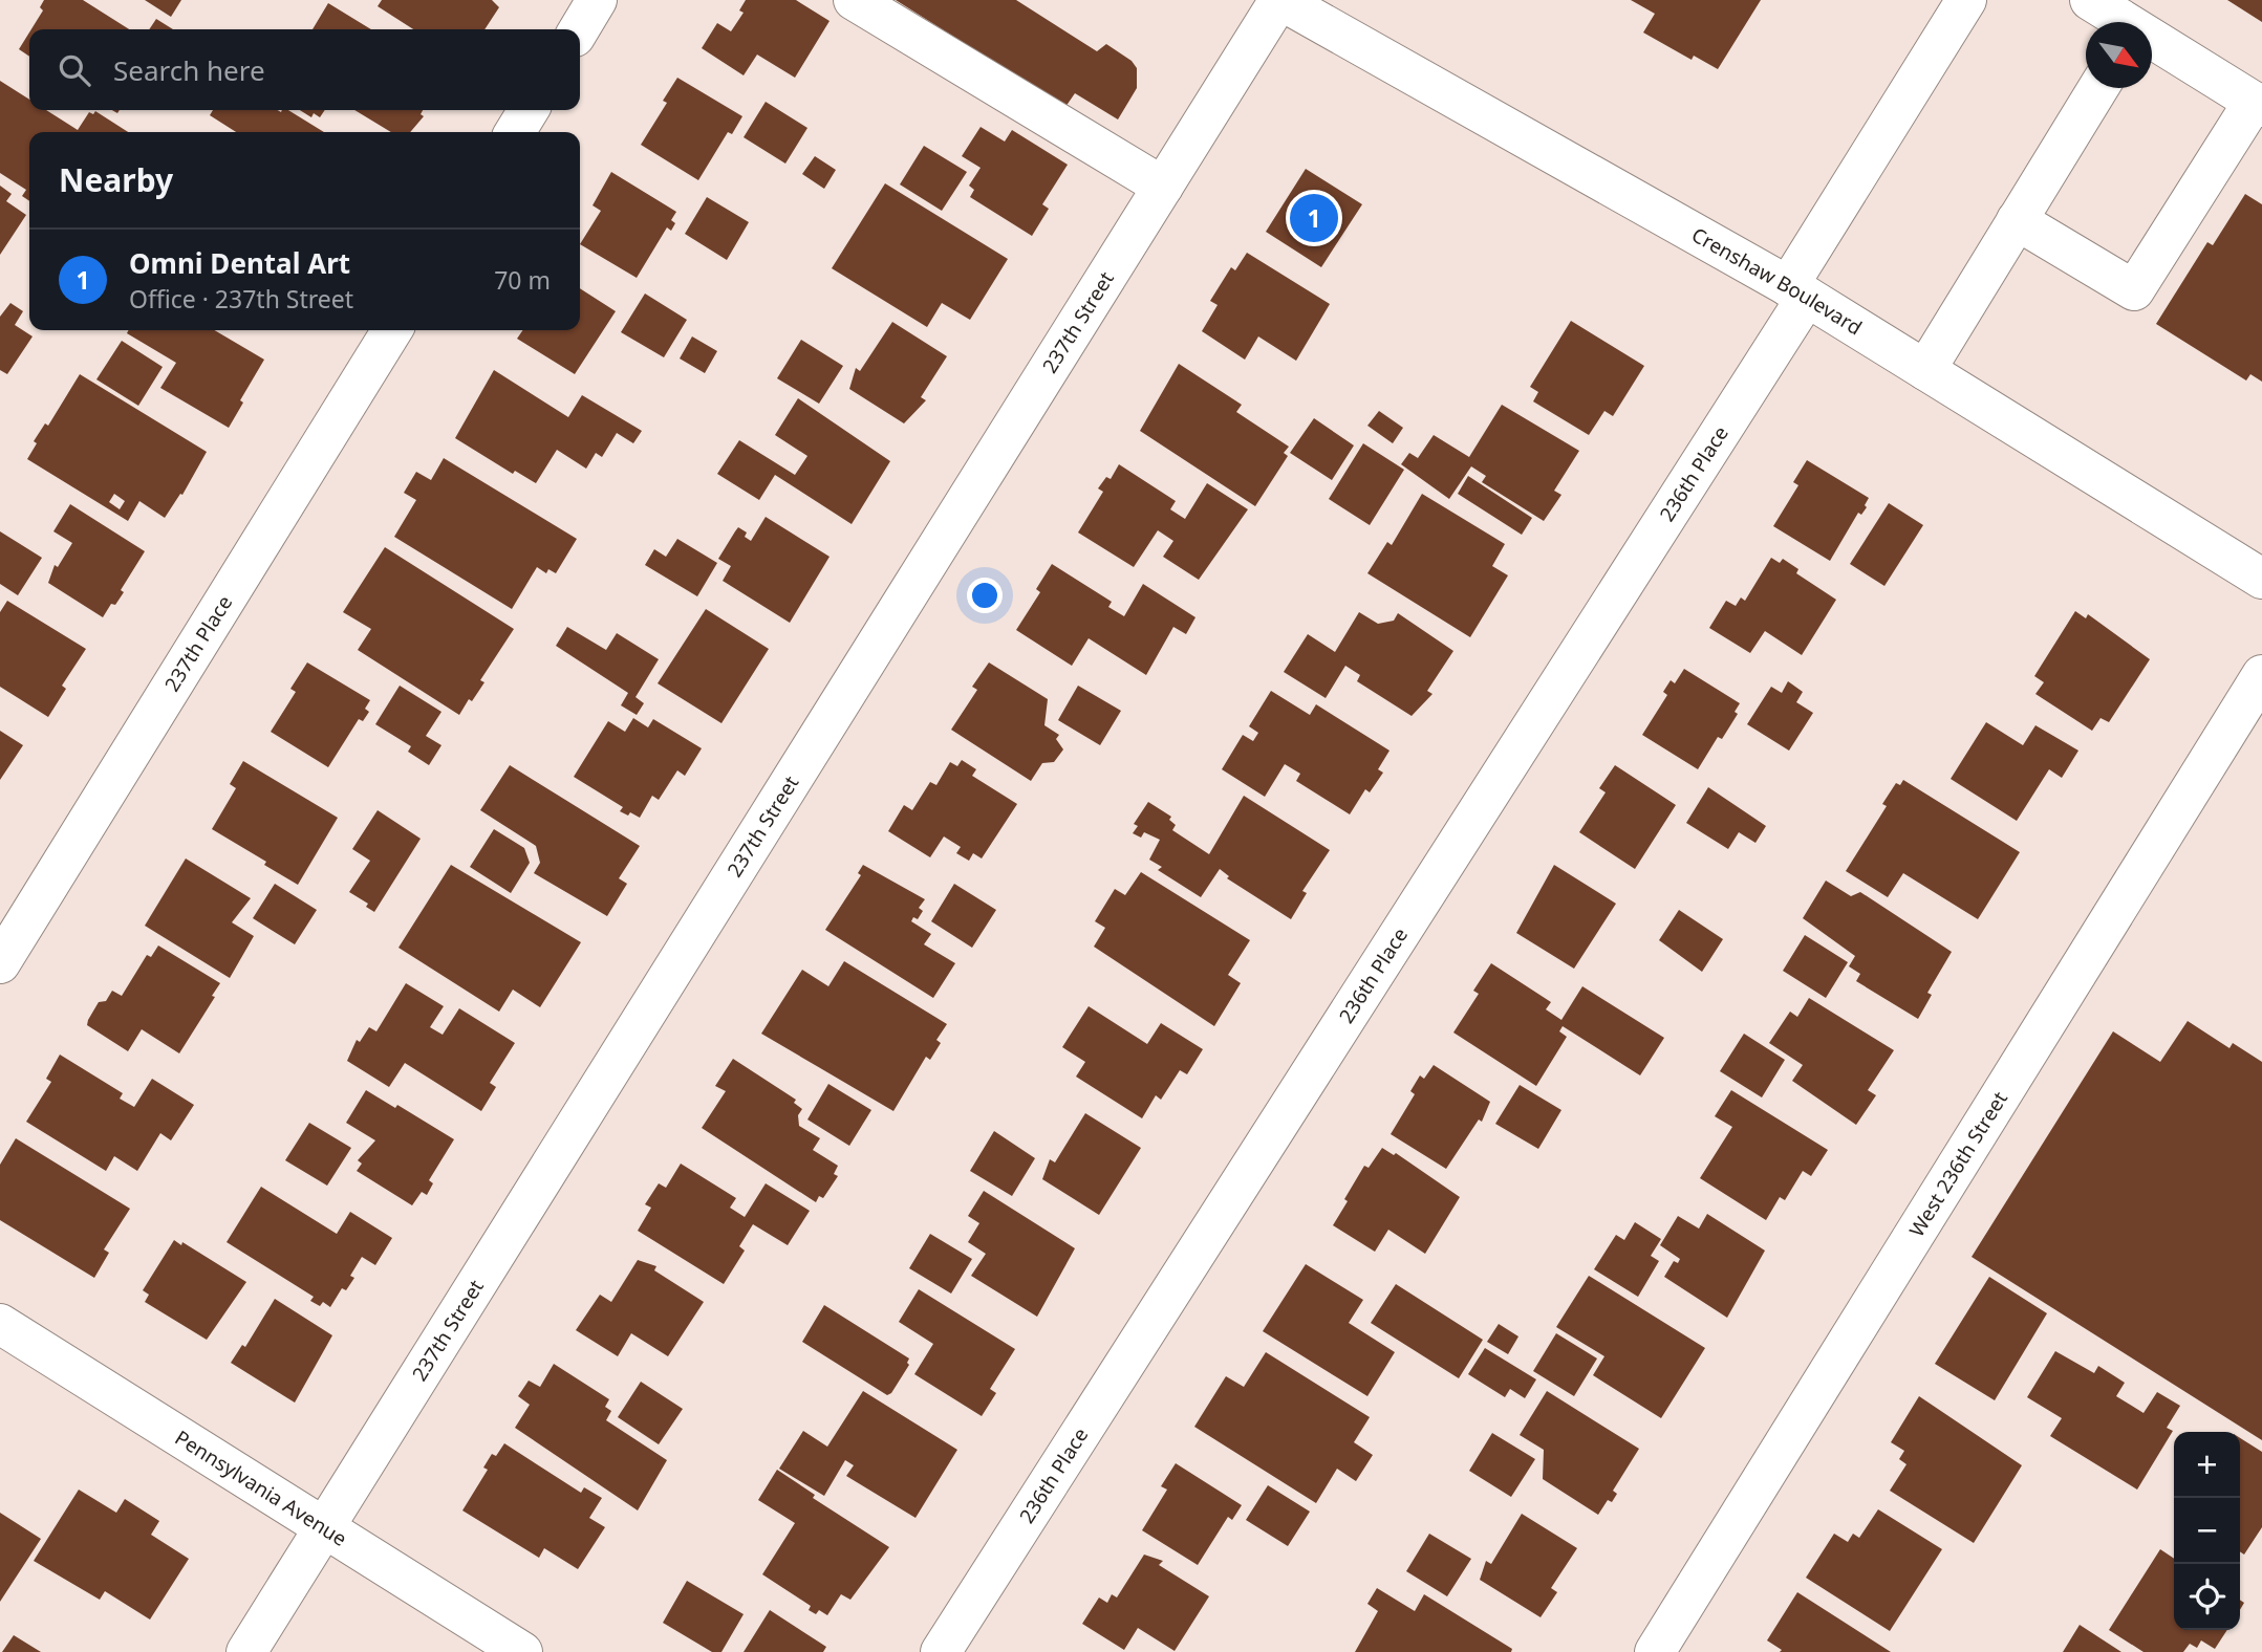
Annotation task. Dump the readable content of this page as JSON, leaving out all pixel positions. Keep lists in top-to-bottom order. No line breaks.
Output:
{"streets":{"street":["Crenshaw Boulevard","237th Street","236th Place","237th Place","West 236th Street","Pennsylvania Avenue"]},"crossings":[["Crenshaw Boulevard","237th Street"],["Crenshaw Boulevard","236th Place"],["237th Street","Pennsylvania Avenue"]],"north":"bottom right","page":{"search":"Search here","heading":"Nearby","pins":"1","list":[{"mark":"1","name":"Omni Dental Art","note":"Office · 237th Street","value":"70 m"}],"map_buttons":["+","−"]}}
